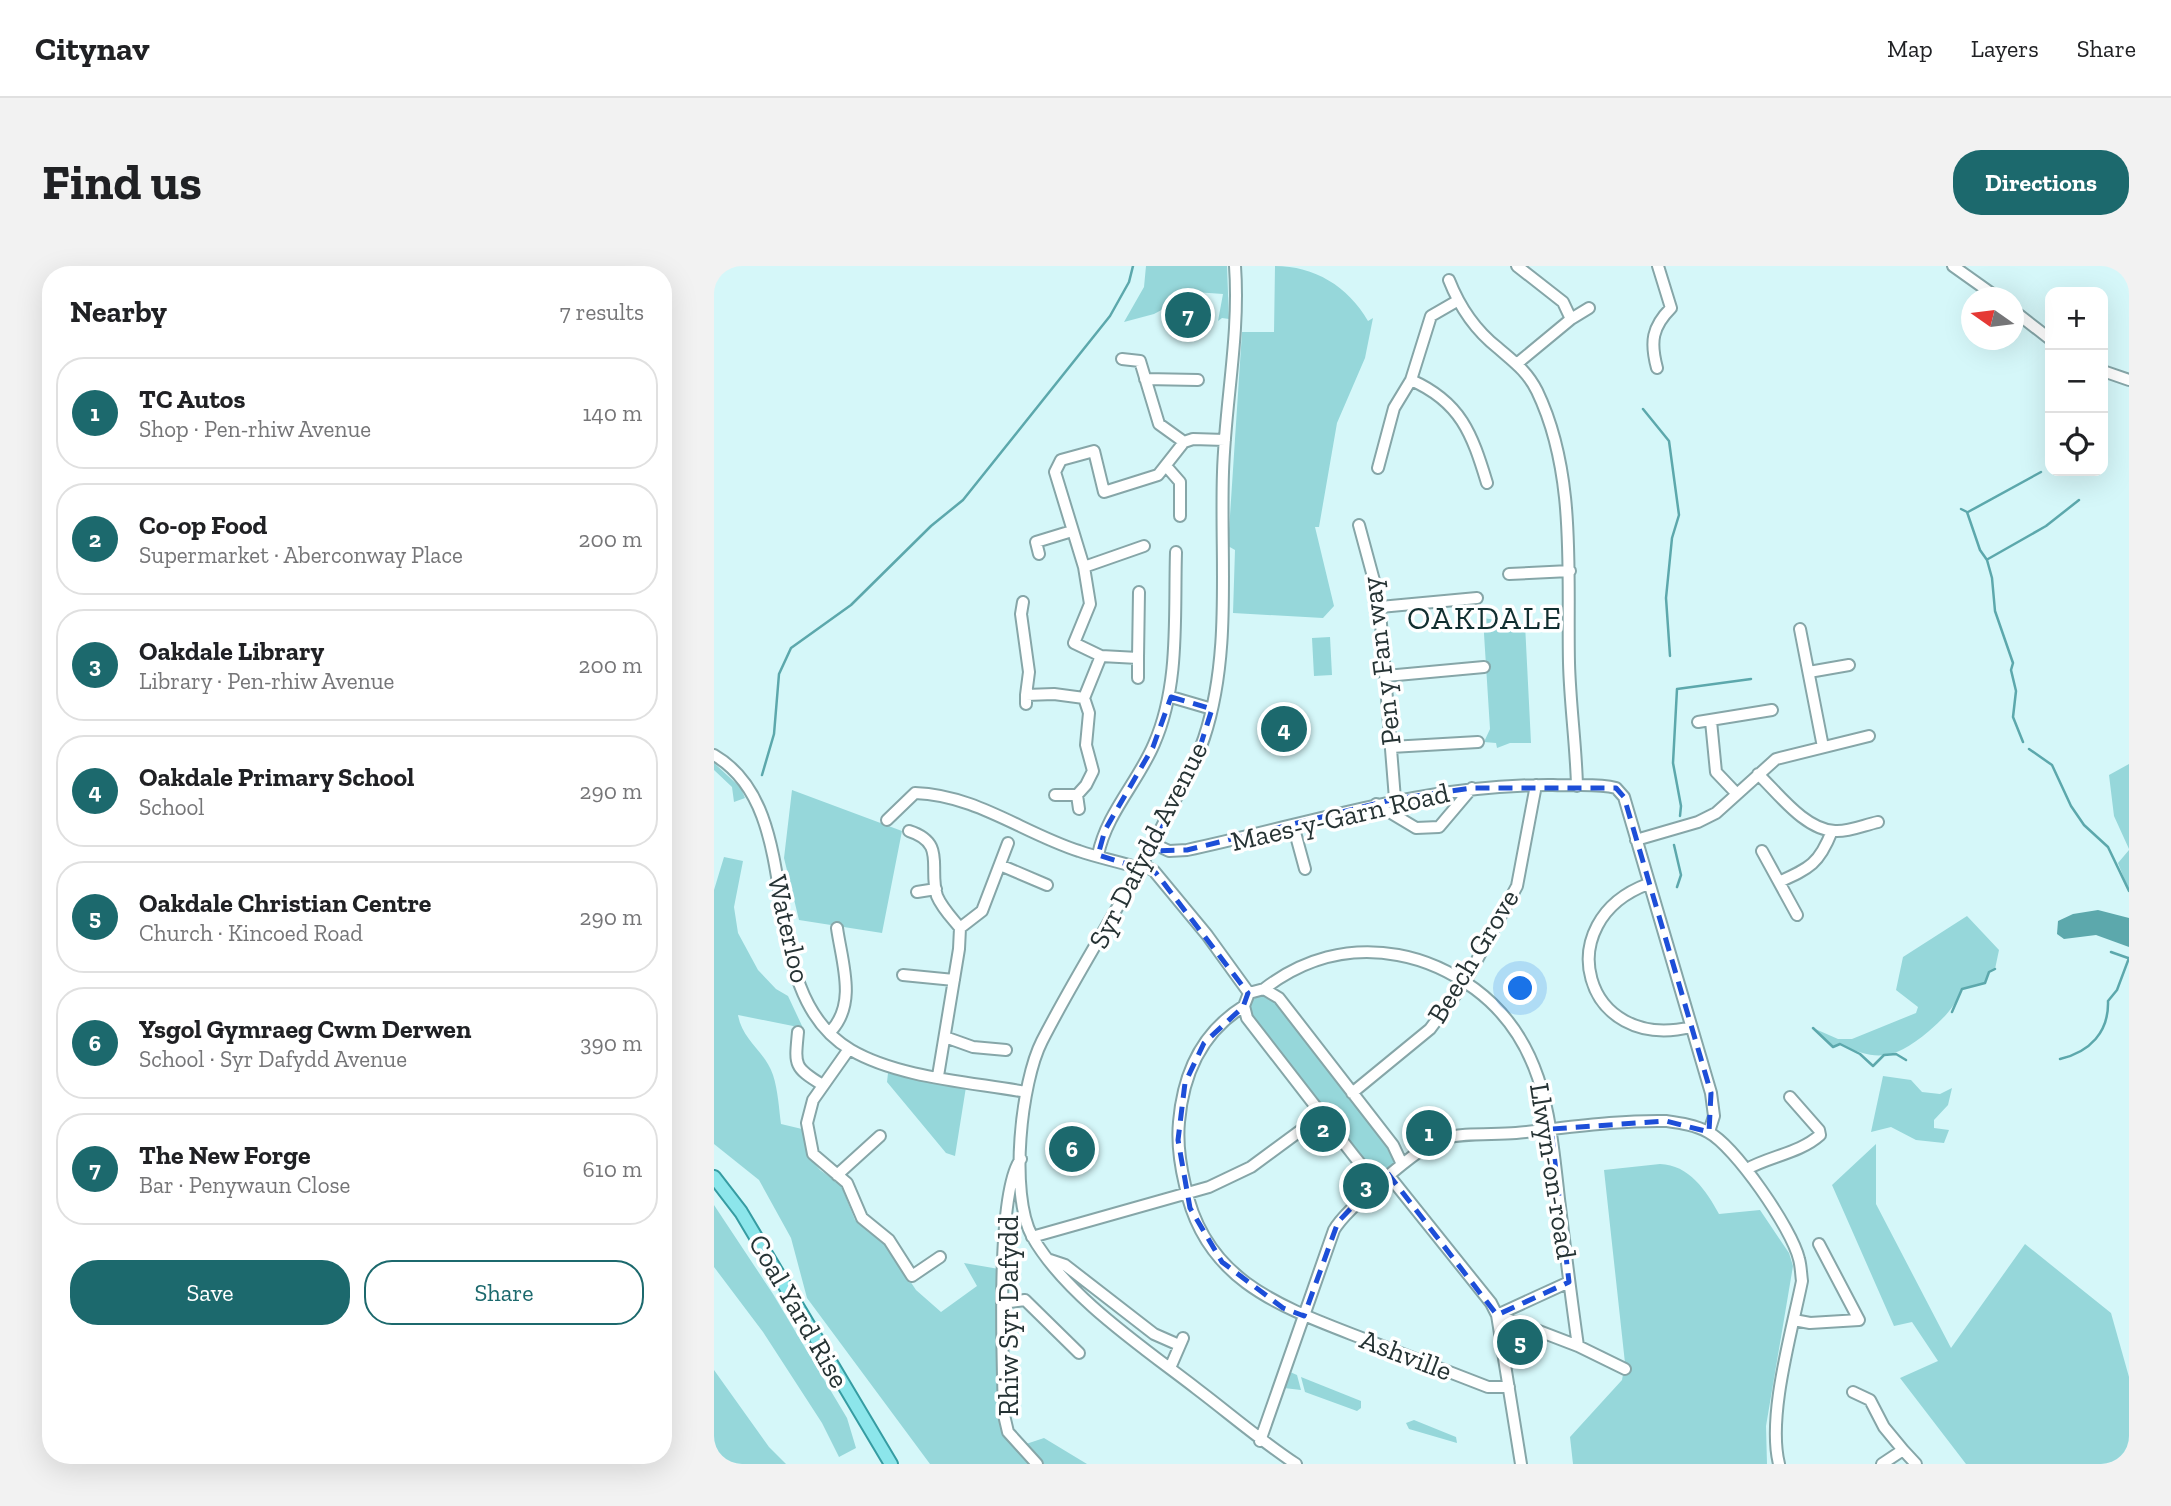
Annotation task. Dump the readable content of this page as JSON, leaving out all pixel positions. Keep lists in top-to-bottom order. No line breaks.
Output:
{"streets":{"main road":["Coal Yard Rise"],"street":["Pen y Fan way","Maes-y-Garn Road","Syr Dafydd Avenue","Waterloo","Beech Grove","Llwyn-on-road","Rhiw Syr Dafydd","Ashville"]},"crossings":[["Pen y Fan way","Maes-y-Garn Road"],["Maes-y-Garn Road","Syr Dafydd Avenue"],["Maes-y-Garn Road","Beech Grove"],["Syr Dafydd Avenue","Waterloo"],["Syr Dafydd Avenue","Rhiw Syr Dafydd"],["Beech Grove","Llwyn-on-road"]],"districts":["OAKDALE"],"north":"left","page":{"header":"Citynav","nav":["Map","Layers","Share"],"buttons":["Directions",["Save","Share"]],"title":"Find us","heading":["Nearby","7 results"],"map_buttons":["+","−"],"pins":["7","4","2","1","6","3","5"],"list":[{"mark":"1","name":"TC Autos","note":"Shop · Pen-rhiw Avenue","value":"140 m"},{"mark":"2","name":"Co-op Food","note":"Supermarket · Aberconway Place","value":"200 m"},{"mark":"3","name":"Oakdale Library","note":"Library · Pen-rhiw Avenue","value":"200 m"},{"mark":"4","name":"Oakdale Primary School","note":"School","value":"290 m"},{"mark":"5","name":"Oakdale Christian Centre","note":"Church · Kincoed Road","value":"290 m"},{"mark":"6","name":"Ysgol Gymraeg Cwm Derwen","note":"School · Syr Dafydd Avenue","value":"390 m"},{"mark":"7","name":"The New Forge","note":"Bar · Penywaun Close","value":"610 m"}]}}
